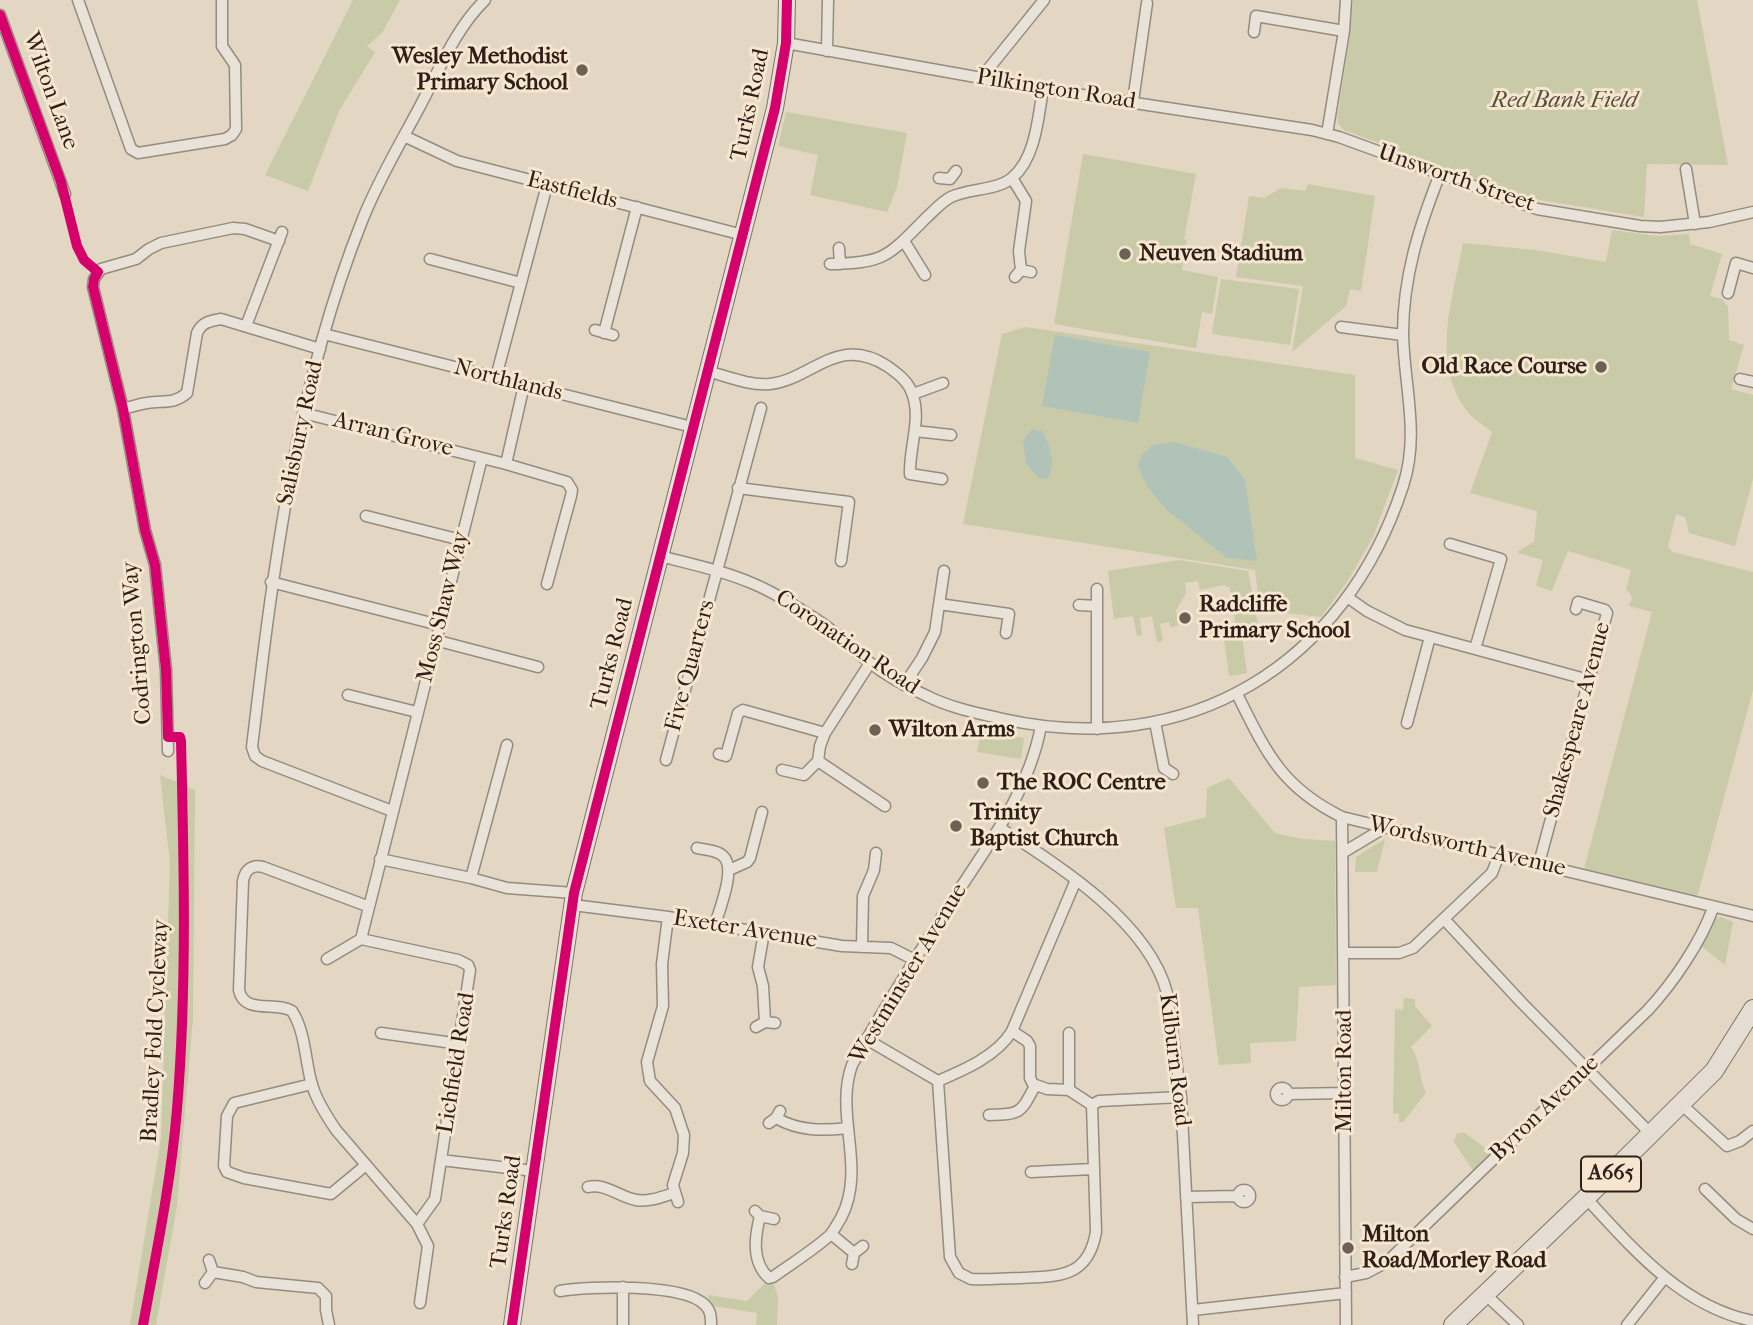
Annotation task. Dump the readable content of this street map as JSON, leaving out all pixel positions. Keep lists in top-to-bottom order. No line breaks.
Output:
{"streets":{"main road":["A665"],"street":["Pilkington Road","Wilton Lane","Turks Road","Unsworth Street","Eastfields","Northlands","Salisbury Road","Arran Grove","Moss Shaw Way","Codrington Way","Coronation Road","Five Quarters","Shakespeare Avenue","Wordsworth Avenue","Exeter Avenue","Westminster Avenue","Kilburn Road","Lichfield Road","Milton Road","Byron Avenue"],"cycle path":["Bradley Fold Cycleway"]},"crossings":[["Pilkington Road","Turks Road"],["Pilkington Road","Unsworth Street"],["Turks Road","Eastfields"],["Turks Road","Northlands"],["Turks Road","Coronation Road"],["Turks Road","Exeter Avenue"],["Unsworth Street","Coronation Road"],["Eastfields","Salisbury Road"],["Northlands","Salisbury Road"],["Salisbury Road","Arran Grove"],["Salisbury Road","Moss Shaw Way"],["Arran Grove","Moss Shaw Way"],["Moss Shaw Way","Exeter Avenue"],["Moss Shaw Way","Lichfield Road"],["Coronation Road","Five Quarters"],["Coronation Road","Wordsworth Avenue"],["Coronation Road","Westminster Avenue"],["Shakespeare Avenue","Wordsworth Avenue"],["Wordsworth Avenue","Milton Road"],["Wordsworth Avenue","Byron Avenue"],["Exeter Avenue","Westminster Avenue"],["Westminster Avenue","Kilburn Road"],["Milton Road","Byron Avenue"]],"parks":["Red Bank Field"],"places":["Wesley Methodist Primary School","Neuven Stadium","Old Race Course","Radcliffe Primary School","Wilton Arms","The ROC Centre","Trinity Baptist Church","Milton Road/Morley Road"]}
